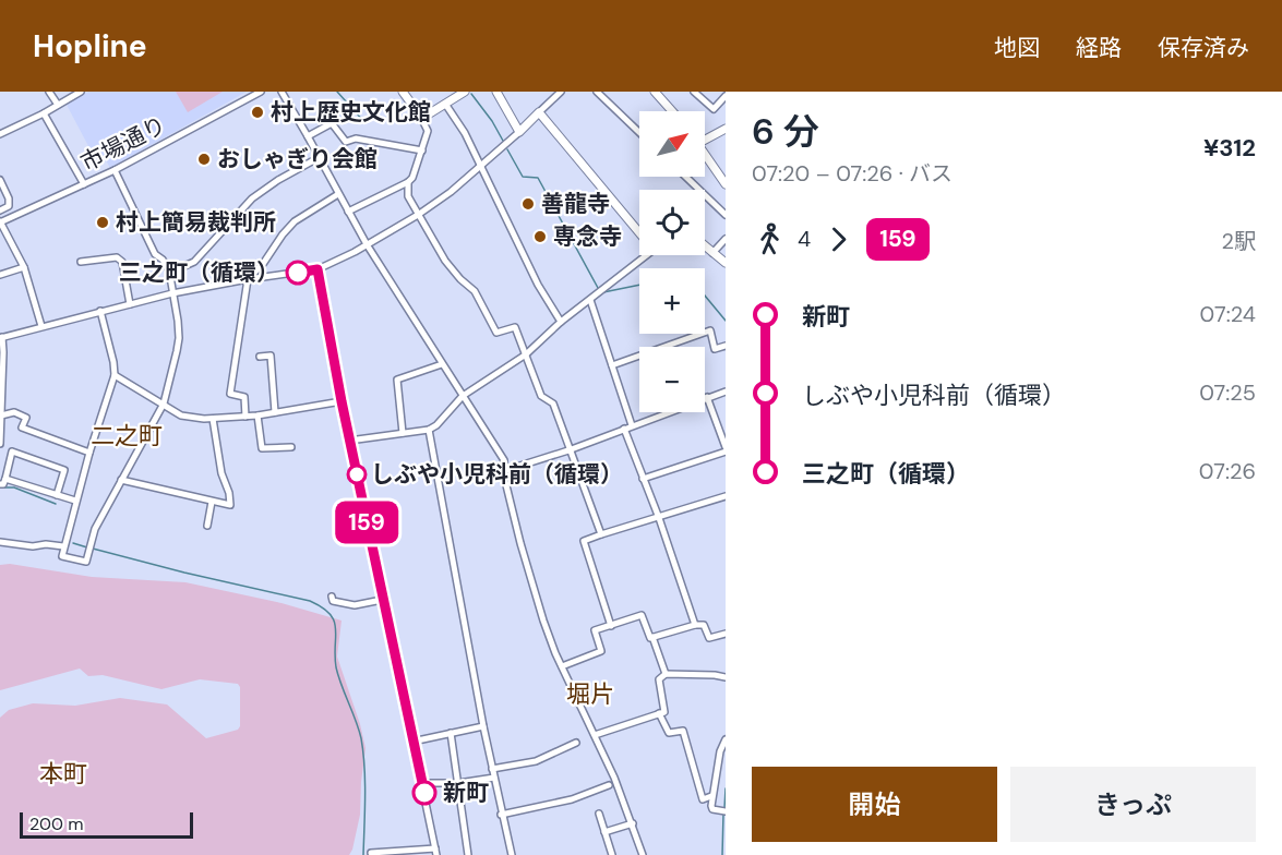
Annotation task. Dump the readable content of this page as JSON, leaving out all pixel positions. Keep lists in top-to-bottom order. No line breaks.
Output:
{"streets":{"street":["市場通り"]},"districts":["二之町","堀片","本町"],"places":["村上歴史文化館","おしゃぎり会館","善龍寺","村上簡易裁判所","専念寺","三之町（循環）","しぶや小児科前（循環）","新町"],"lines":["bus line 159"],"scale_bar":"200 m","north":"top right","page":{"header":"Hopline","nav":["地図","経路","保存済み"],"on_map":"159","heading":["6 分","07:20 – 07:26 · バス","¥312"],"map_buttons":["+","−"],"legs":["4","159","2駅"],"list":[{"name":"新町","value":"07:24"},{"name":"しぶや小児科前（循環）","value":"07:25"},{"name":"三之町（循環）","value":"07:26"}],"buttons":["開始","きっぷ"],"scale":"200 m"}}
